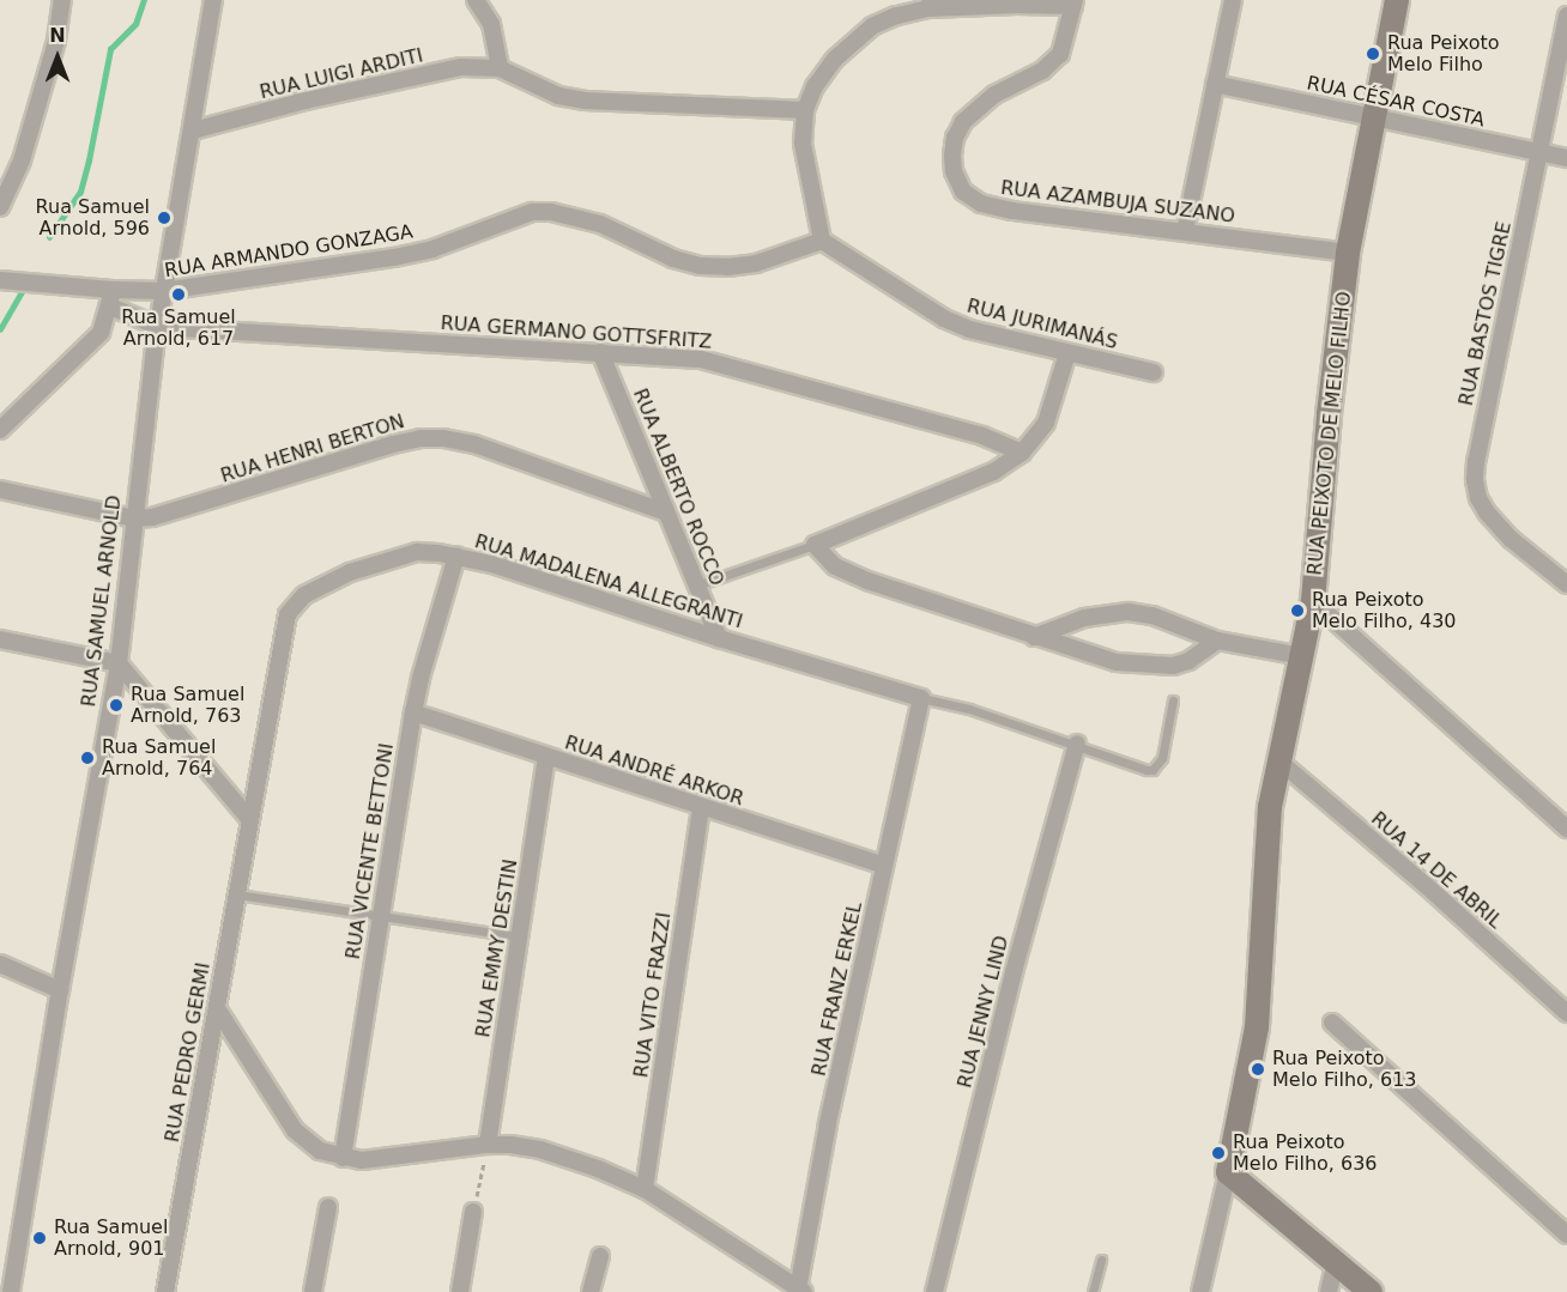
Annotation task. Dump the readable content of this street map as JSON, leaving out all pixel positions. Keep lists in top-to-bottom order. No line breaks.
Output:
{"streets":{"street":["RUA LUIGI ARDITI","RUA CÉSAR COSTA","RUA AZAMBUJA SUZANO","RUA ARMANDO GONZAGA","RUA BASTOS TIGRE","RUA JURIMANÁS","RUA GERMANO GOTTSFRITZ","RUA PEIXOTO DE MELO FILHO","RUA HENRI BERTON","RUA ALBERTO ROCCO","RUA MADALENA ALLEGRANTI","RUA SAMUEL ARNOLD","RUA ANDRÉ ARKOR","RUA VICENTE BETTONI","RUA 14 DE ABRIL","RUA EMMY DESTIN","RUA FRANZ ERKEL","RUA VITO FRAZZI","RUA JENNY LIND","RUA PEDRO GERMI"]},"crossings":[["RUA LUIGI ARDITI","RUA SAMUEL ARNOLD"],["RUA CÉSAR COSTA","RUA BASTOS TIGRE"],["RUA CÉSAR COSTA","RUA PEIXOTO DE MELO FILHO"],["RUA AZAMBUJA SUZANO","RUA PEIXOTO DE MELO FILHO"],["RUA ARMANDO GONZAGA","RUA JURIMANÁS"],["RUA ARMANDO GONZAGA","RUA SAMUEL ARNOLD"],["RUA GERMANO GOTTSFRITZ","RUA ALBERTO ROCCO"],["RUA GERMANO GOTTSFRITZ","RUA SAMUEL ARNOLD"],["RUA PEIXOTO DE MELO FILHO","RUA 14 DE ABRIL"],["RUA HENRI BERTON","RUA ALBERTO ROCCO"],["RUA HENRI BERTON","RUA SAMUEL ARNOLD"],["RUA ALBERTO ROCCO","RUA MADALENA ALLEGRANTI"],["RUA MADALENA ALLEGRANTI","RUA VICENTE BETTONI"],["RUA MADALENA ALLEGRANTI","RUA FRANZ ERKEL"],["RUA MADALENA ALLEGRANTI","RUA PEDRO GERMI"],["RUA ANDRÉ ARKOR","RUA VICENTE BETTONI"],["RUA ANDRÉ ARKOR","RUA EMMY DESTIN"],["RUA ANDRÉ ARKOR","RUA FRANZ ERKEL"],["RUA ANDRÉ ARKOR","RUA VITO FRAZZI"]],"places":["Rua Peixoto Melo Filho","Rua Samuel Arnold, 596","Rua Samuel Arnold, 617","Rua Peixoto Melo Filho, 430","Rua Samuel Arnold, 763","Rua Samuel Arnold, 764","Rua Peixoto Melo Filho, 613","Rua Peixoto Melo Filho, 636","Rua Samuel Arnold, 901"],"north":"top"}
